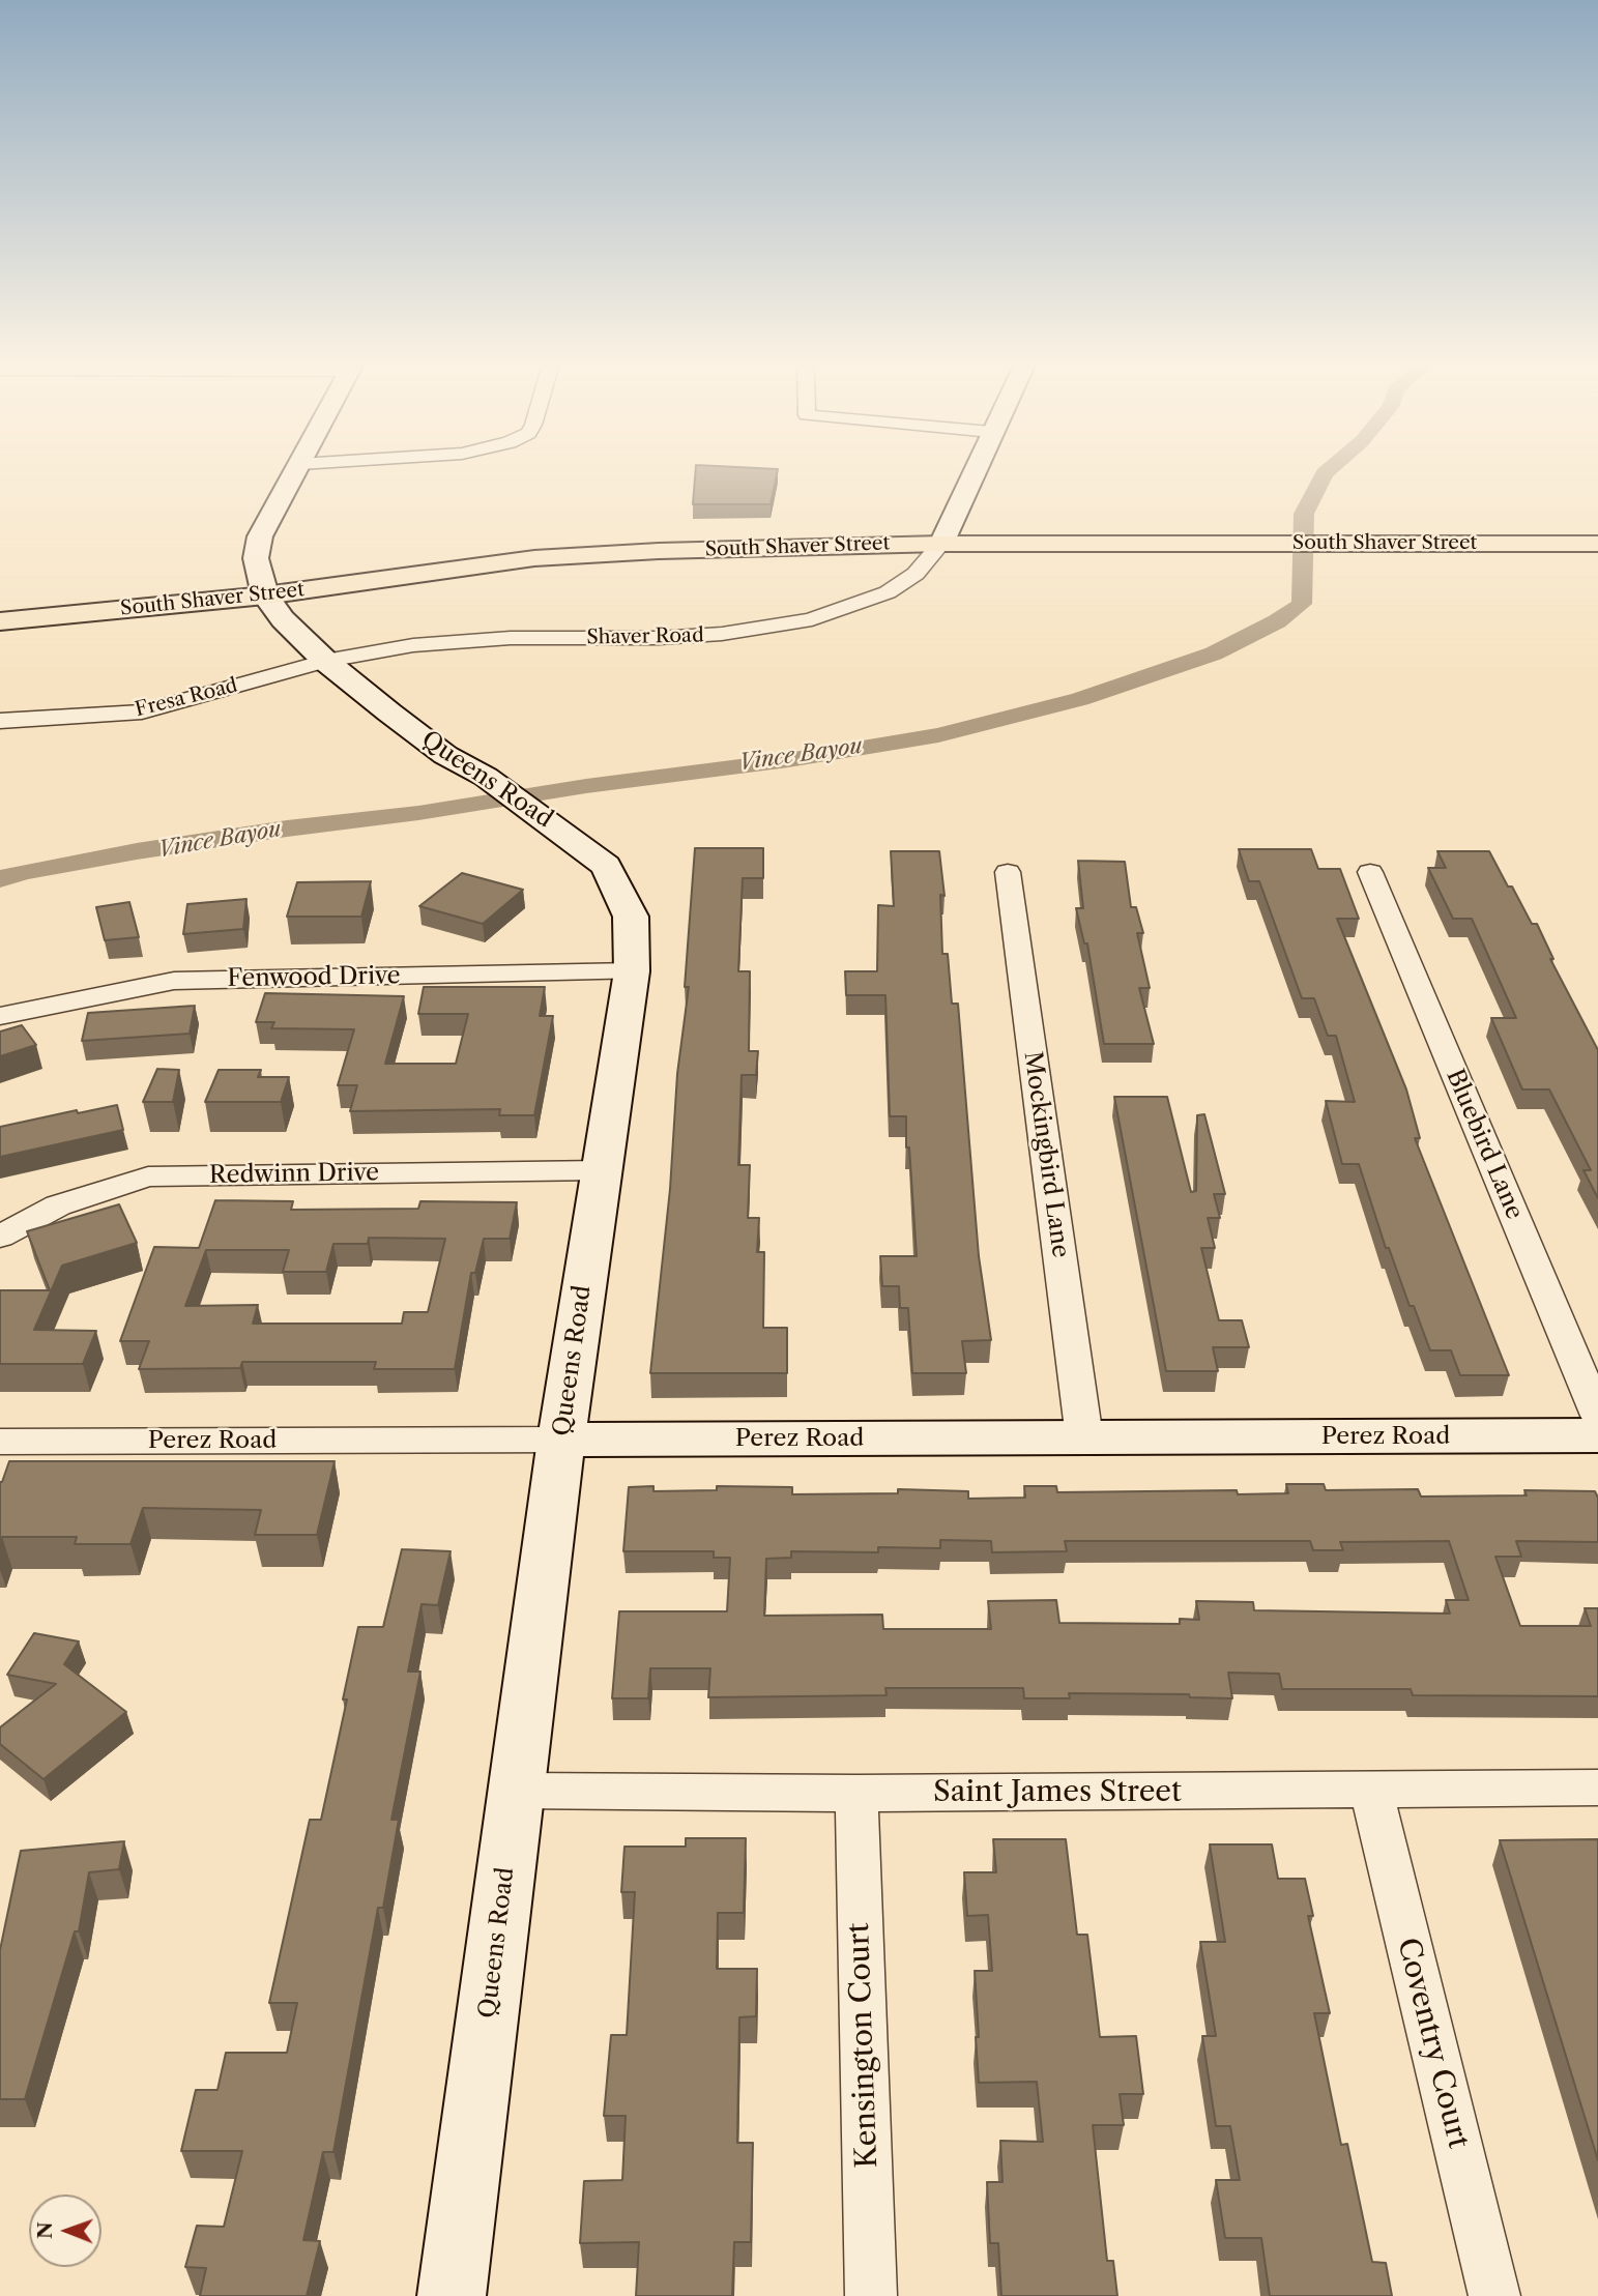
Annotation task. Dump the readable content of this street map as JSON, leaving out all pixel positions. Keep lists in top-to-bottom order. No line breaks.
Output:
{"streets":{"main road":["South Shaver Street"],"street":["Shaver Road","Fresa Road","Queens Road","Fenwood Drive","Bluebird Lane","Mockingbird Lane","Redwinn Drive","Perez Road","Saint James Street","Coventry Court","Kensington Court"]},"crossings":[["South Shaver Street","Shaver Road"],["South Shaver Street","Queens Road"],["Shaver Road","Fresa Road"],["Shaver Road","Queens Road"],["Fresa Road","Queens Road"],["Queens Road","Fenwood Drive"],["Queens Road","Redwinn Drive"],["Queens Road","Perez Road"],["Queens Road","Saint James Street"],["Mockingbird Lane","Perez Road"],["Saint James Street","Coventry Court"],["Saint James Street","Kensington Court"]],"water":["Vince Bayou"],"north":"left"}
